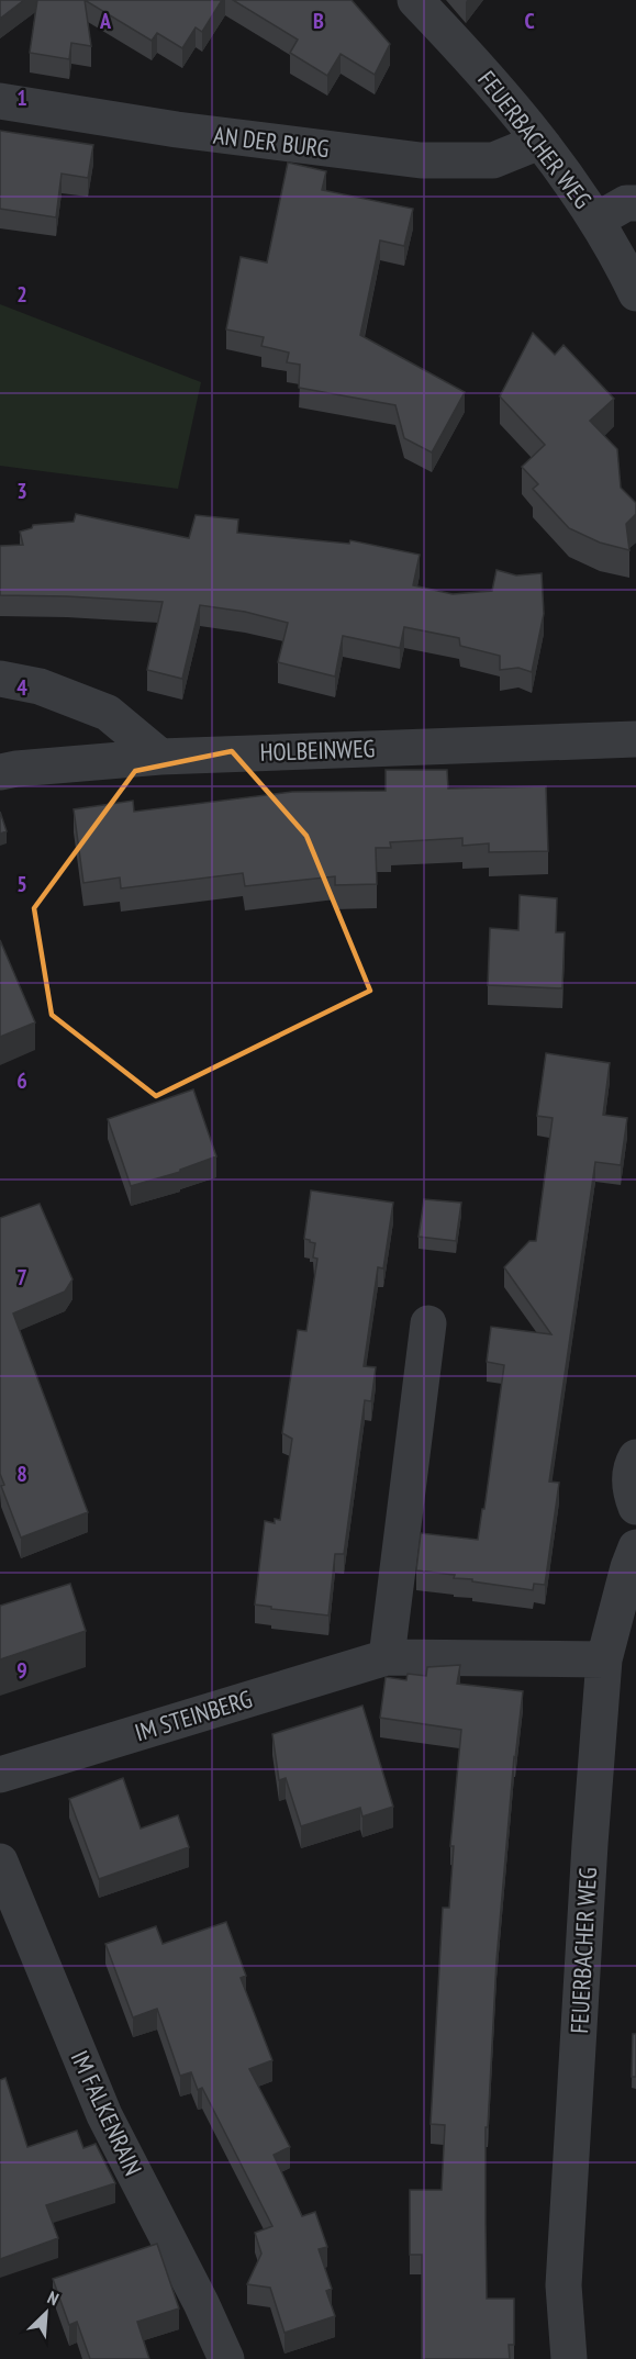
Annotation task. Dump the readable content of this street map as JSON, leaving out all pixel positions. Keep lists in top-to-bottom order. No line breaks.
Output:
{"streets":{"street":["FEUERBACHER WEG","AN DER BURG","HOLBEINWEG","IM STEINBERG","IM FALKENRAIN"]},"crossings":[["FEUERBACHER WEG","AN DER BURG"],["FEUERBACHER WEG","IM STEINBERG"]],"north":"top right","grid":{"columns":["A","B","C"],"rows":["1","2","3","4","5","6","7","8","9"]}}
